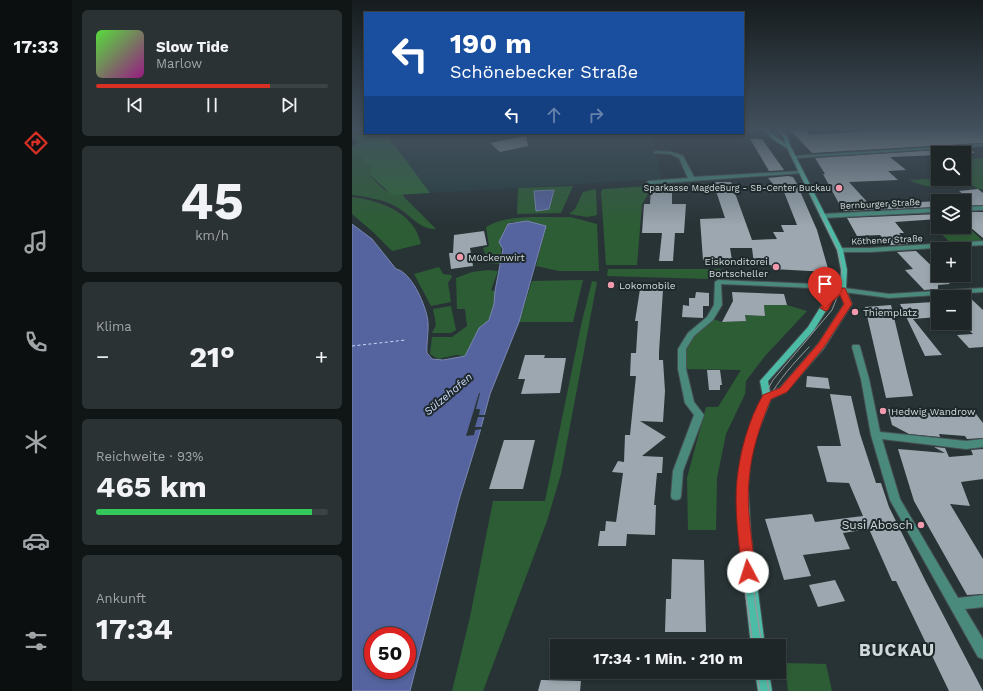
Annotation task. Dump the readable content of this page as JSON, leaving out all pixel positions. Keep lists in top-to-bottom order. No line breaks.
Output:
{"streets":{"street":["Bernburger Straße","Köthener Straße"]},"districts":["BUCKAU"],"water":["Sülzehafen"],"places":["Sparkasse MagdeBurg - SB-Center Buckau","Mückenwirt","Eiskonditorei Bortscheller","Lokomobile","Thiemplatz","Hedwig Wandrow","Susi Abosch"],"page":{"tabs":"17:33","turn":["190 m","Schönebecker Straße"],"song":["Slow Tide","Marlow"],"tile":[["45","km/h"],"Klima",["Reichweite · 93%","465 km"],["Ankunft","17:34"]],"map_buttons":["+","−"],"heat":["−","21°","+"],"limit":"50","trip":"17:34 · 1 Min. · 210 m"}}
